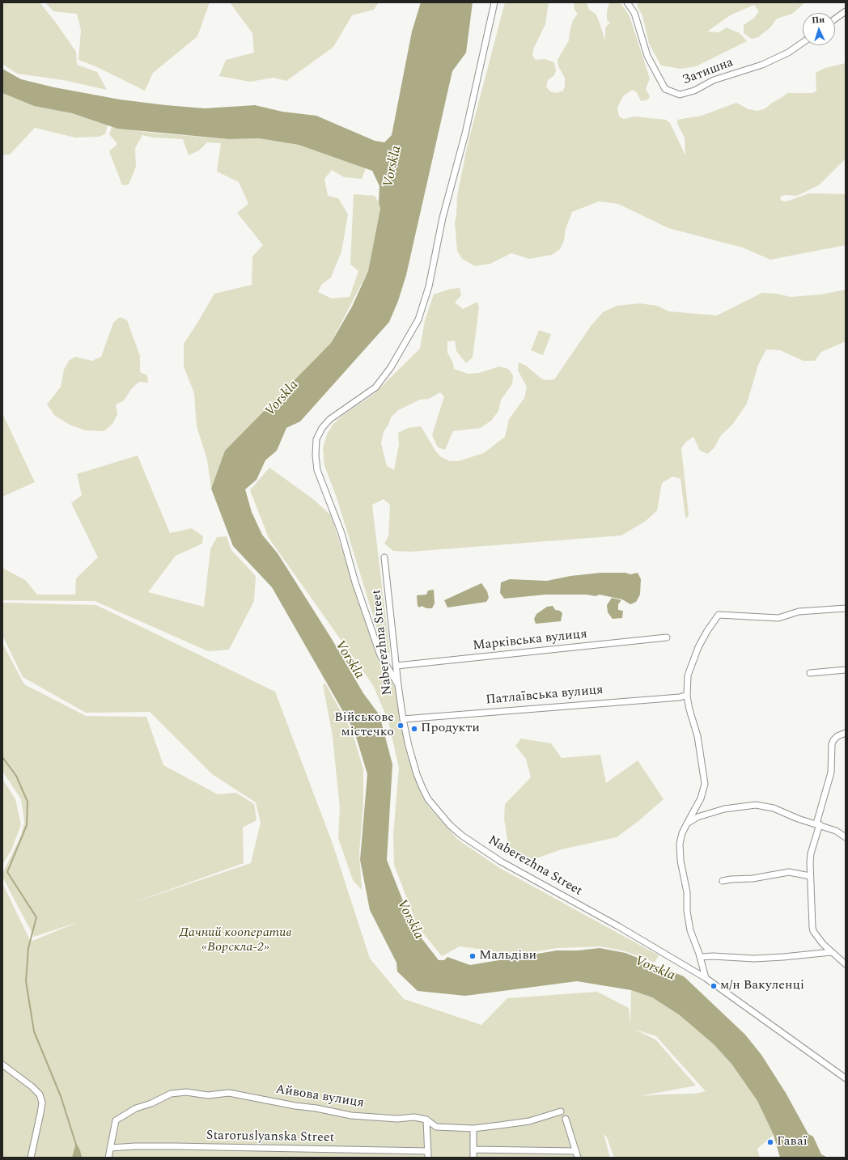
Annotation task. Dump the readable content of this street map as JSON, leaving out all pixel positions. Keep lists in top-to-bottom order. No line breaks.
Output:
{"streets":{"street":["Затишна","Марківська вулиця","Naberezhna Street","Патлаївська вулиця","Айвова вулиця","Staroruslyanska Street"]},"crossings":[["Марківська вулиця","Naberezhna Street"],["Naberezhna Street","Патлаївська вулиця"],["Айвова вулиця","Staroruslyanska Street"]],"water":["Vorskla"],"parks":["Дачний кооператив «Ворскла-2»"],"places":["Військове містечко","Продукти","Мальдіви","м/н Вакуленці","Гаваї"],"north":"top"}
